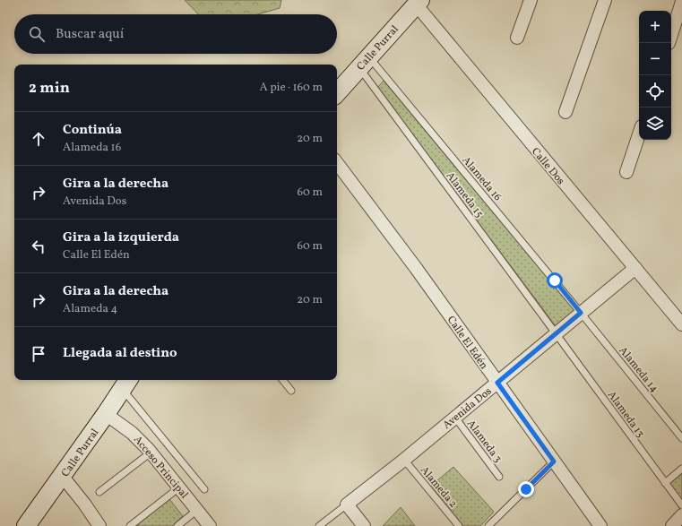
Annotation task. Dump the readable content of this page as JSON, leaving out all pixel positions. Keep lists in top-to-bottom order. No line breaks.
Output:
{"streets":{"street":["Calle Purral","Calle Dos","Calle El Edén","Avenida Dos","Acceso Principal"],"lane":["Alameda 16","Alameda 15","Alameda 14","Alameda 13","Alameda 3","Alameda 2"]},"crossings":[["Calle Purral","Calle Dos"],["Calle Purral","Alameda 16"],["Calle Purral","Alameda 15"],["Calle Purral","Acceso Principal"],["Calle Dos","Avenida Dos"],["Alameda 16","Alameda 15"],["Alameda 16","Alameda 14"],["Alameda 16","Avenida Dos"],["Alameda 15","Avenida Dos"],["Alameda 15","Alameda 13"],["Calle El Edén","Avenida Dos"],["Alameda 14","Avenida Dos"],["Avenida Dos","Alameda 13"],["Avenida Dos","Alameda 3"],["Avenida Dos","Alameda 2"]],"page":{"map_buttons":["+","−"],"search":"Buscar aquí","heading":["2 min","A pie · 160 m"],"list":[["Continúa","Alameda 16","20 m"],["Gira a la derecha","Avenida Dos","60 m"],["Gira a la izquierda","Calle El Edén","60 m"],["Gira a la derecha","Alameda 4","20 m"],"Llegada al destino"]}}
